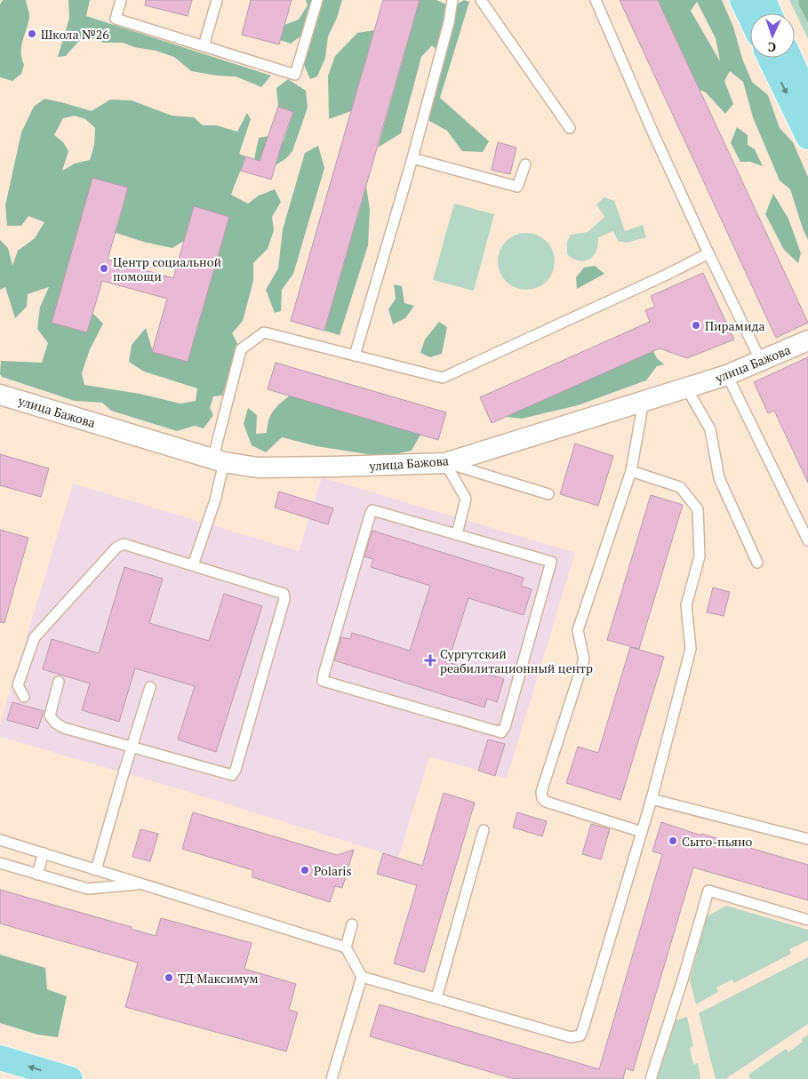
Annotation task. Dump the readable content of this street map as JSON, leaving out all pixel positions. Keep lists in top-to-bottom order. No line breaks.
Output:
{"streets":{"street":["улица Бажова"]},"places":{"other":["Школа №26","Центр социальной помощи","Пирамида","Сыто-пьяно","Polaris","ТД Максимум"],"health":["Сургутский реабилитационный центр"]},"north":"bottom"}
